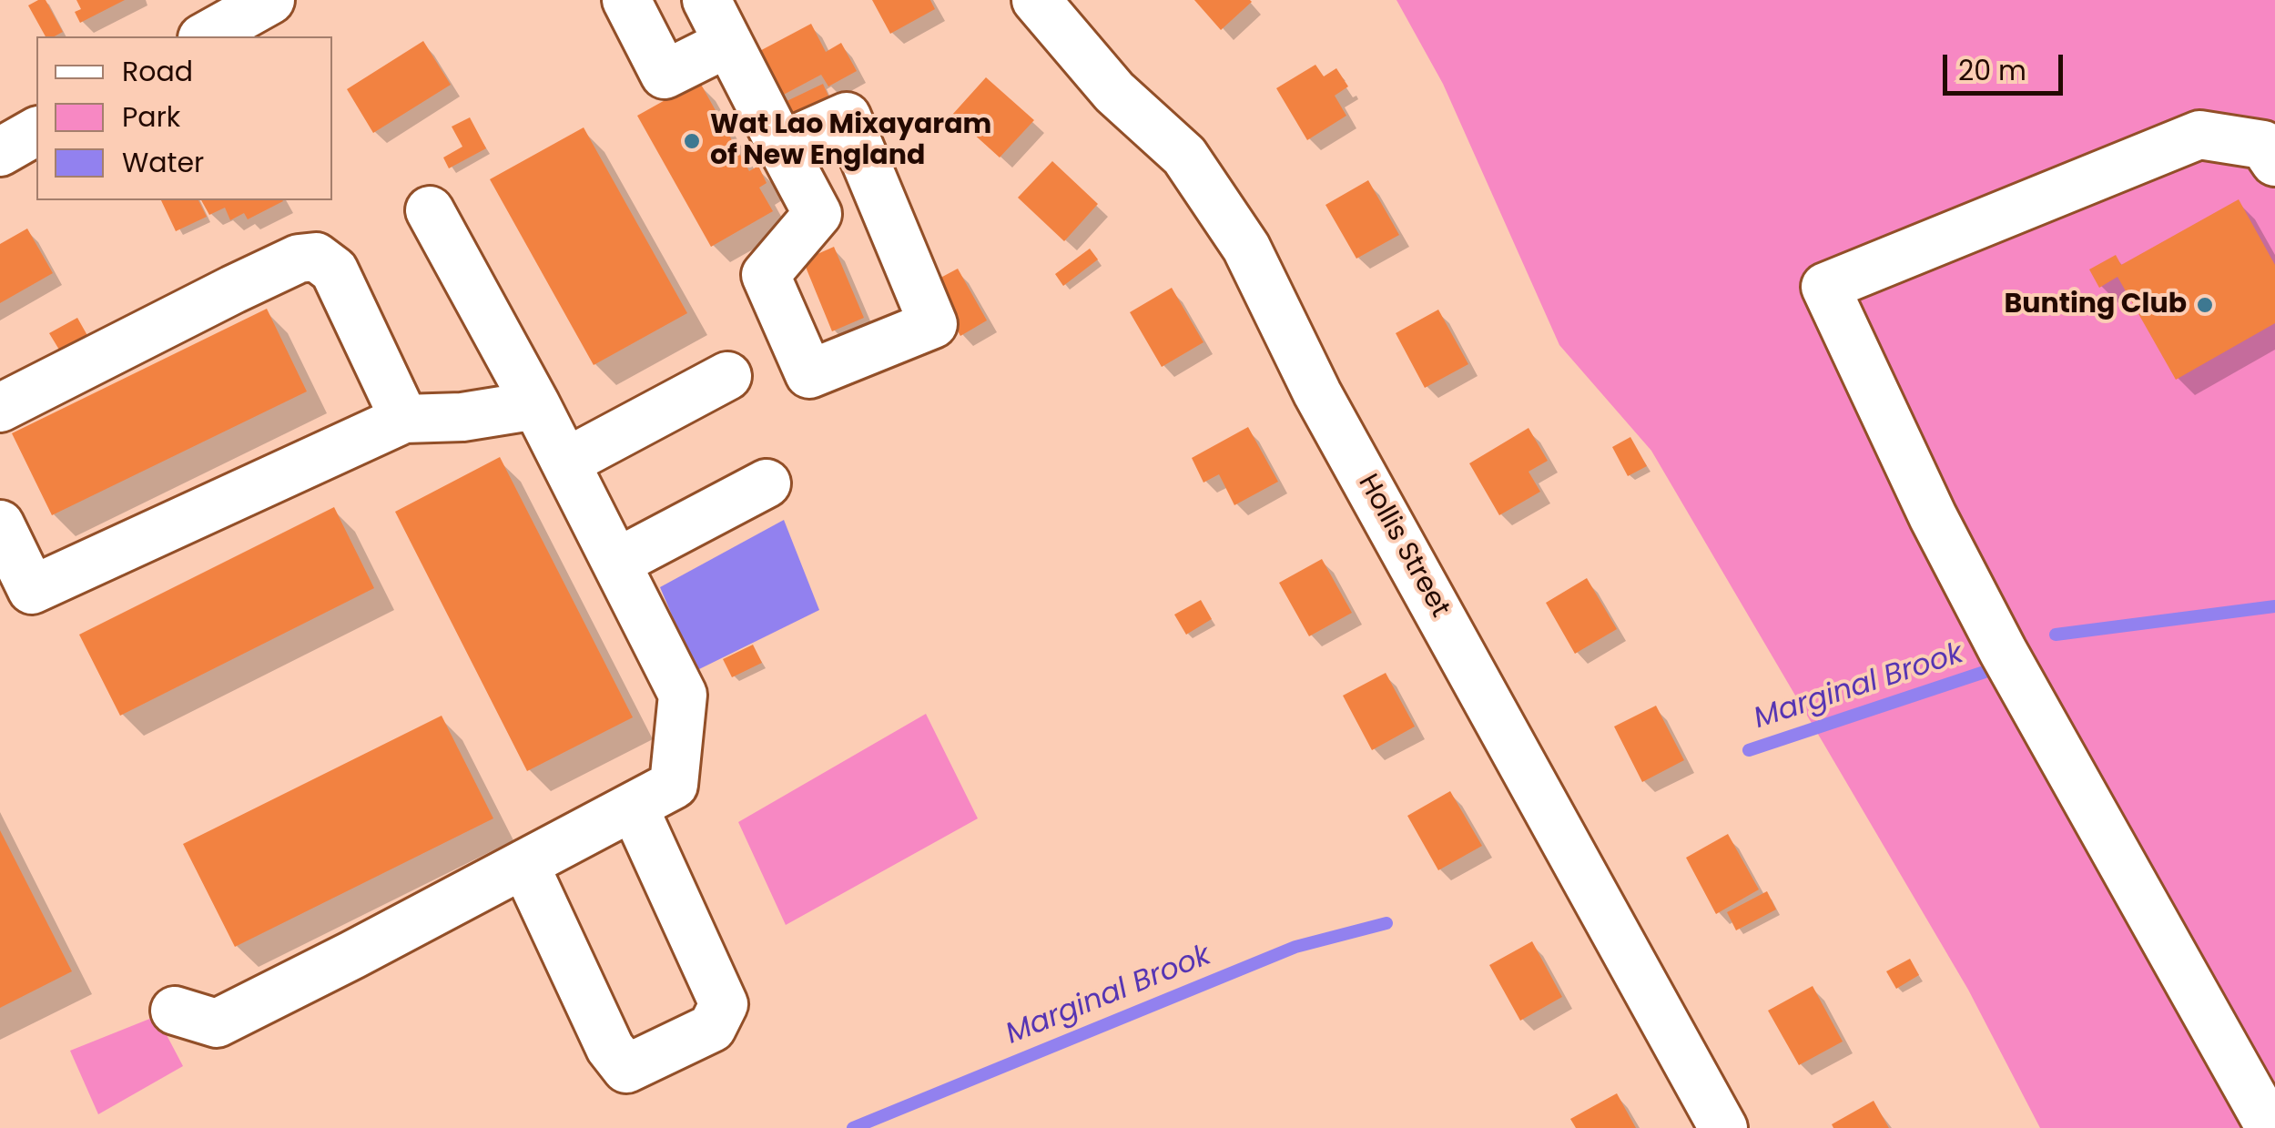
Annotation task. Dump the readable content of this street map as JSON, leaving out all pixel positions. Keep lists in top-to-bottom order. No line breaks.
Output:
{"streets":{"street":["Hollis Street"]},"water":["Marginal Brook"],"places":["Wat Lao Mixayaram of New England","Bunting Club"],"legend":["Road","Park","Water"],"scale_bar":"20 m"}
